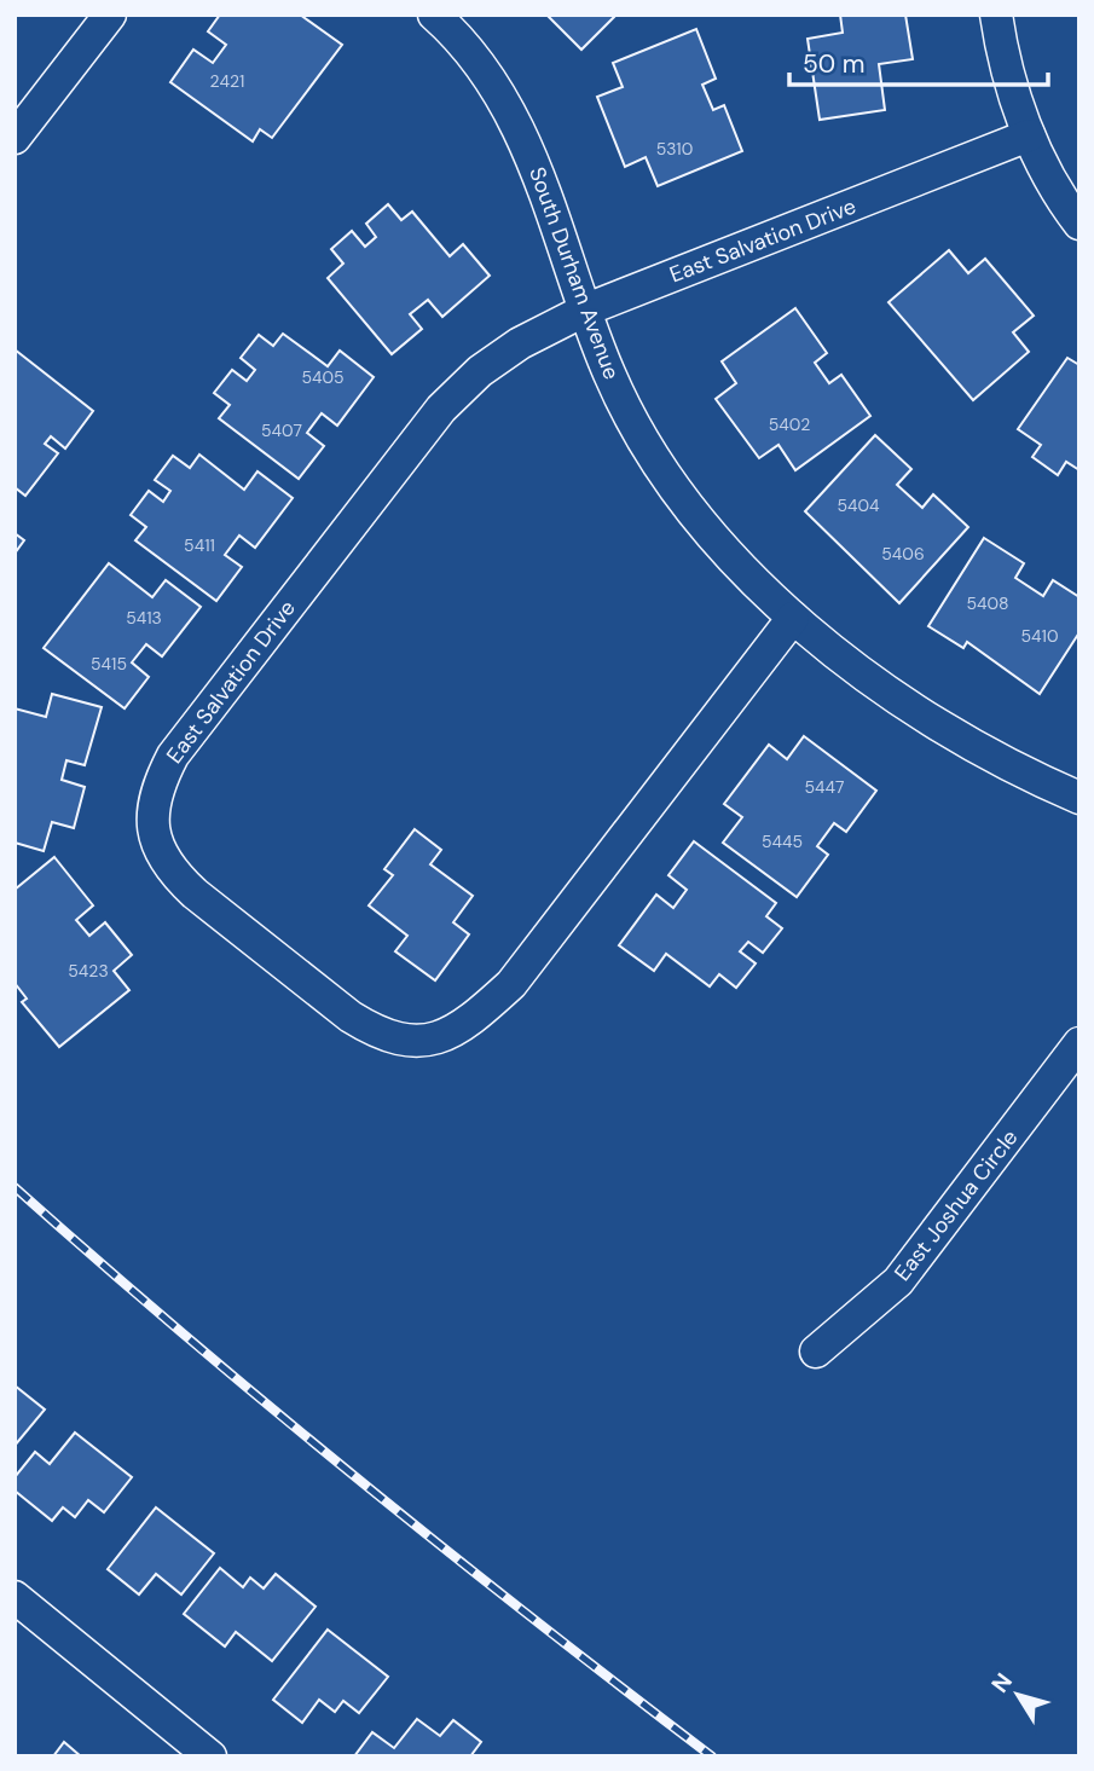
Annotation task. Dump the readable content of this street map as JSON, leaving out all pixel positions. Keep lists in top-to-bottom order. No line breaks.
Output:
{"streets":{"street":["East Salvation Drive","South Durham Avenue","East Joshua Circle"]},"crossings":[["East Salvation Drive","South Durham Avenue"]],"house_numbers":["2421","5310","5405","5402","5407","5404","5411","5406","5408","5413","5410","5415","5447","5445","5423"],"scale_bar":"50 m","north":"top left"}
